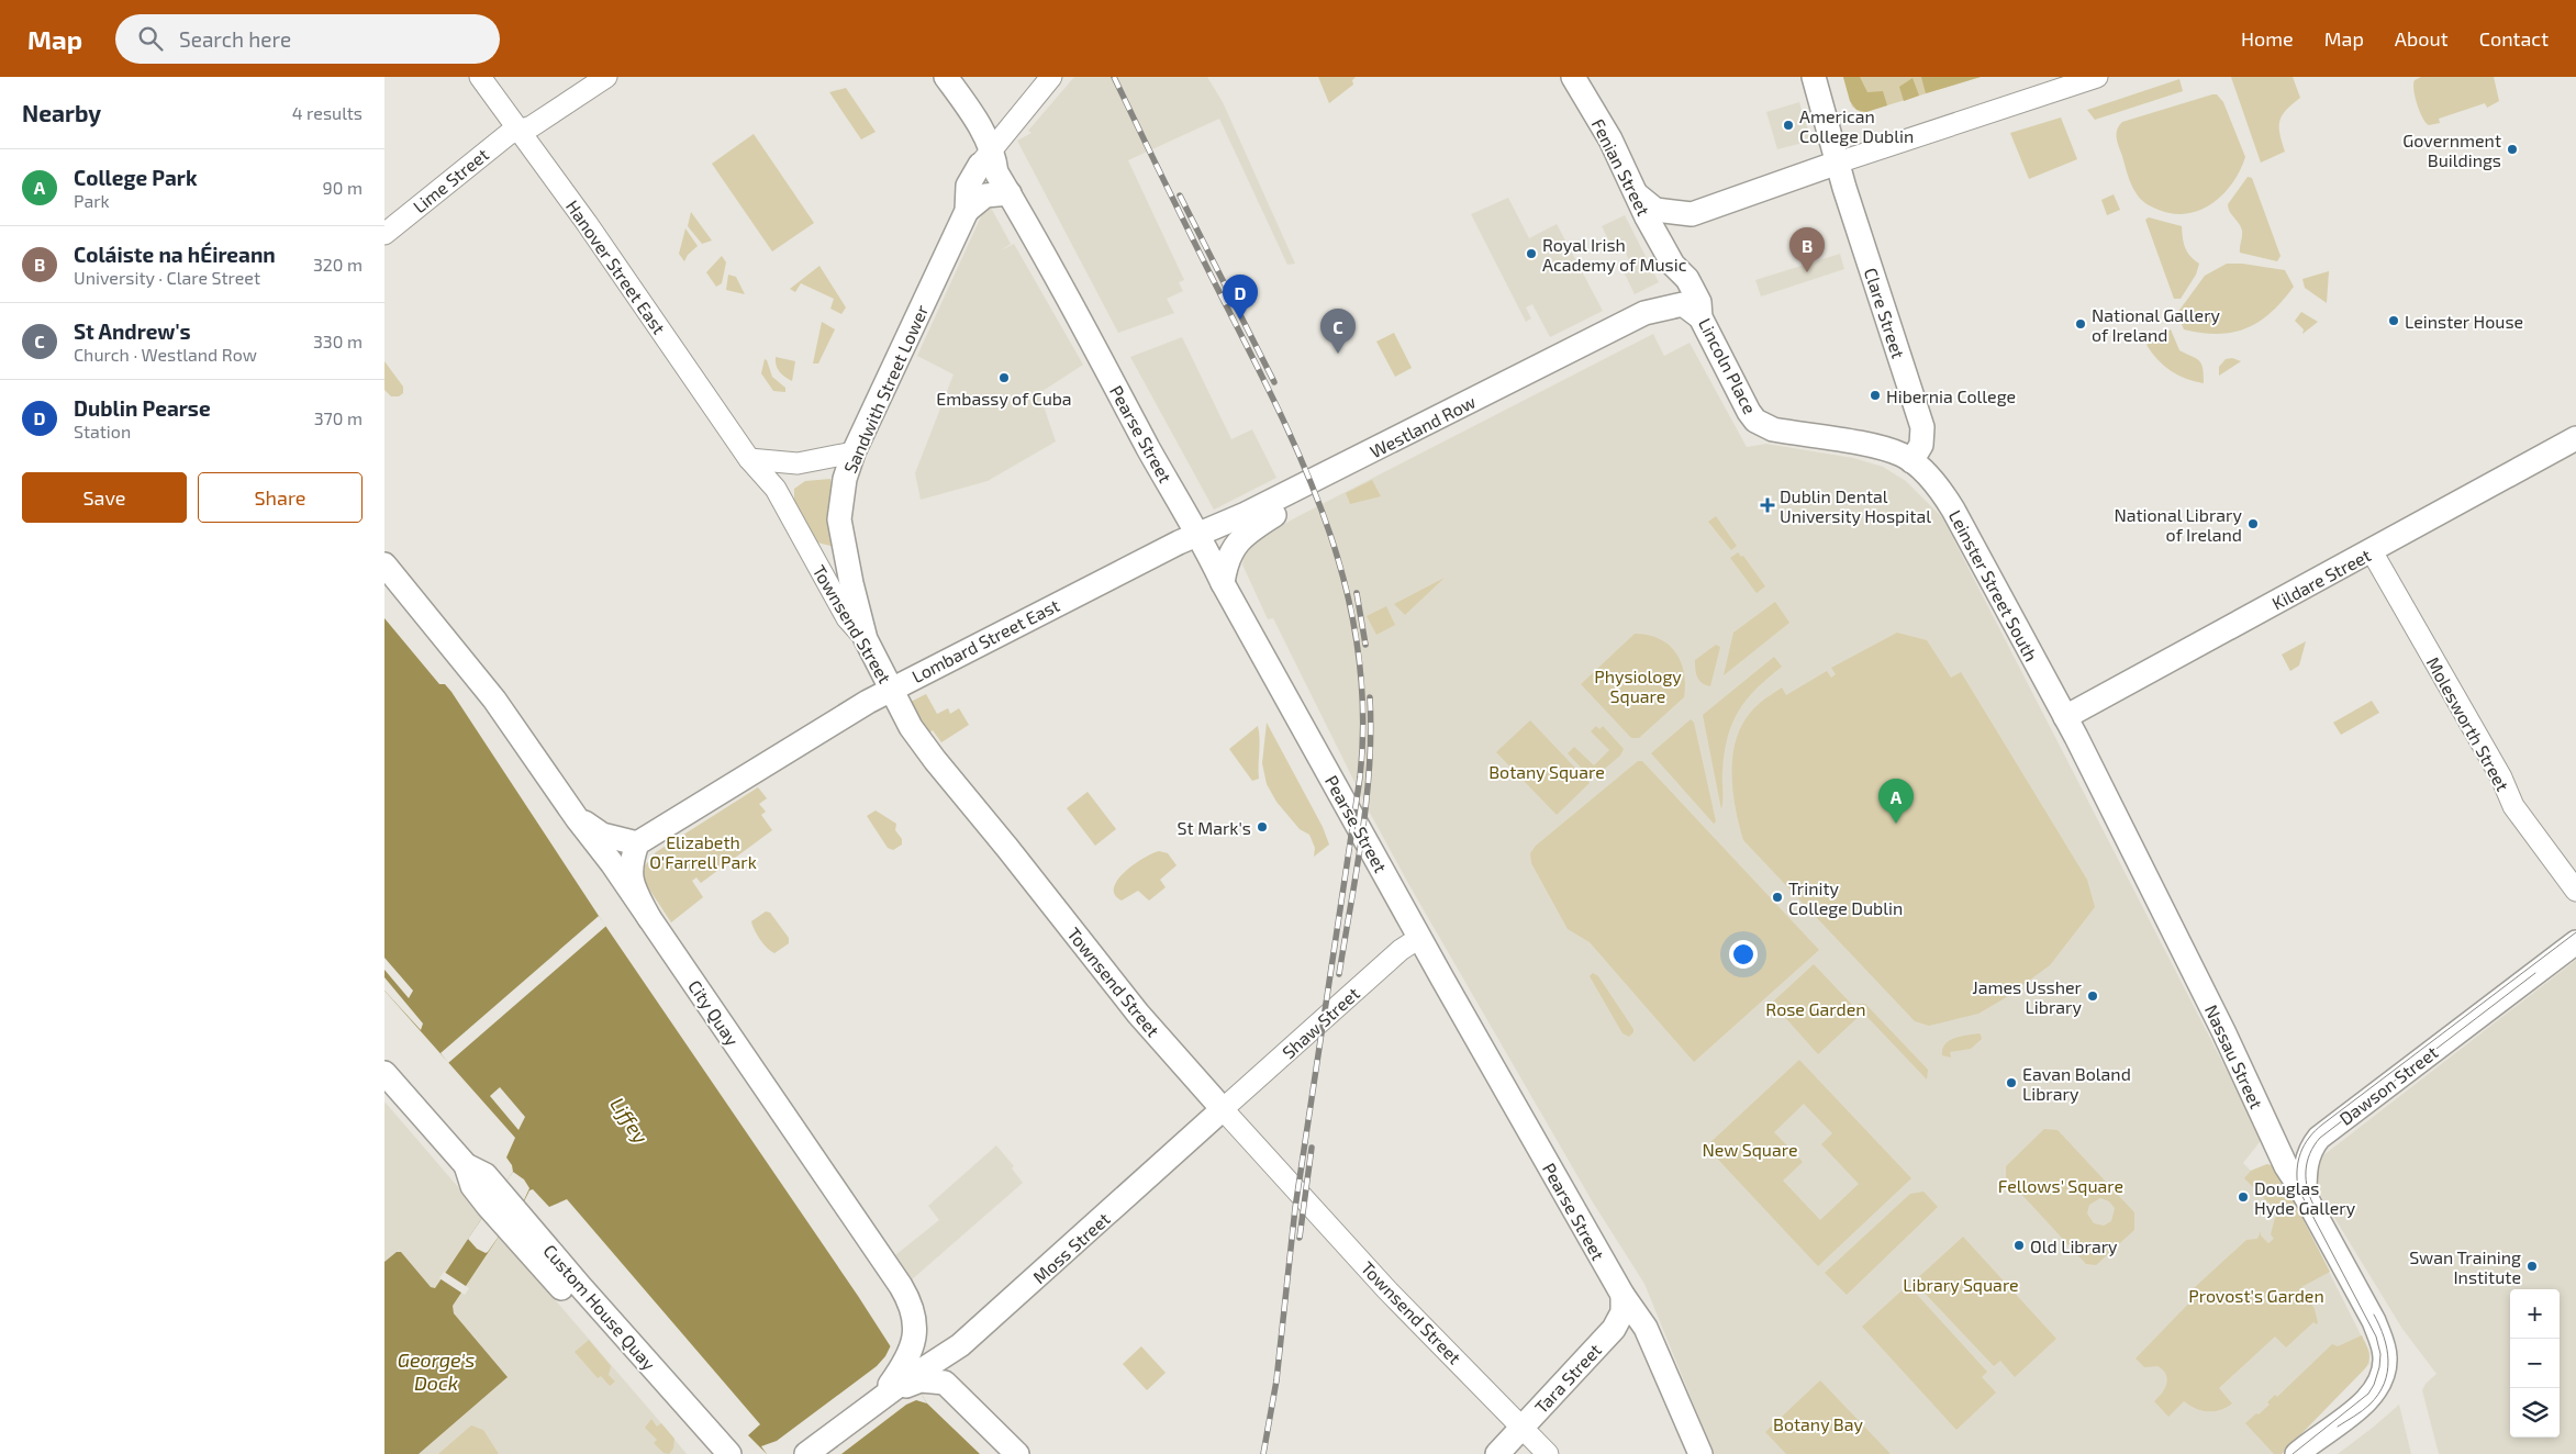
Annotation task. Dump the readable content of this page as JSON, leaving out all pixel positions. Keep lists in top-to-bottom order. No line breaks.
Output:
{"streets":{"main road":["Fenian Street","Clare Street","Lincoln Place","Sandwith Street Lower","Westland Row","Pearse Street","Kildare Street","Leinster Street South","Townsend Street","Lombard Street East","City Quay","Nassau Street","Dawson Street","Moss Street","Custom House Quay","Tara Street"],"street":["Lime Street","Hanover Street East","Molesworth Street","Shaw Street"]},"crossings":[["Fenian Street","Lincoln Place"],["Fenian Street","Westland Row"],["Lime Street","Hanover Street East"],["Hanover Street East","Townsend Street"],["Clare Street","Lincoln Place"],["Clare Street","Leinster Street South"],["Lincoln Place","Westland Row"],["Lincoln Place","Leinster Street South"],["Sandwith Street Lower","Pearse Street"],["Sandwith Street Lower","Townsend Street"],["Westland Row","Pearse Street"],["Westland Row","Lombard Street East"],["Pearse Street","Lombard Street East"],["Pearse Street","Shaw Street"],["Pearse Street","Tara Street"],["Kildare Street","Leinster Street South"],["Kildare Street","Molesworth Street"],["Kildare Street","Nassau Street"],["Leinster Street South","Nassau Street"],["Townsend Street","Lombard Street East"],["Townsend Street","Shaw Street"],["Townsend Street","Moss Street"],["Townsend Street","Tara Street"],["City Quay","Moss Street"],["Shaw Street","Moss Street"],["Nassau Street","Dawson Street"]],"water":["Liffey","George's Dock"],"parks":["Physiology Square","Botany Square","Elizabeth O'Farrell Park","Rose Garden","New Square","Fellows' Square","Library Square","Provost's Garden","Botany Bay"],"places":{"other":["American College Dublin","Government Buildings","Royal Irish Academy of Music","Leinster House","National Gallery of Ireland","Embassy of Cuba","Hibernia College","National Library of Ireland","St Mark's","Trinity College Dublin","James Ussher Library","Eavan Boland Library","Douglas Hyde Gallery","Old Library","Swan Training Institute"],"health":["Dublin Dental University Hospital"]},"page":{"header":"Map","search":"Search here","nav":["Home","Map","About","Contact"],"heading":["Nearby","4 results"],"list":[{"mark":"A","name":"College Park","note":"Park","value":"90 m"},{"mark":"B","name":"Coláiste na hÉireann","note":"University · Clare Street","value":"320 m"},{"mark":"C","name":"St Andrew's","note":"Church · Westland Row","value":"330 m"},{"mark":"D","name":"Dublin Pearse","note":"Station","value":"370 m"}],"pins":["B","D","C","A"],"buttons":["Save","Share"],"map_buttons":["+","−"]}}
